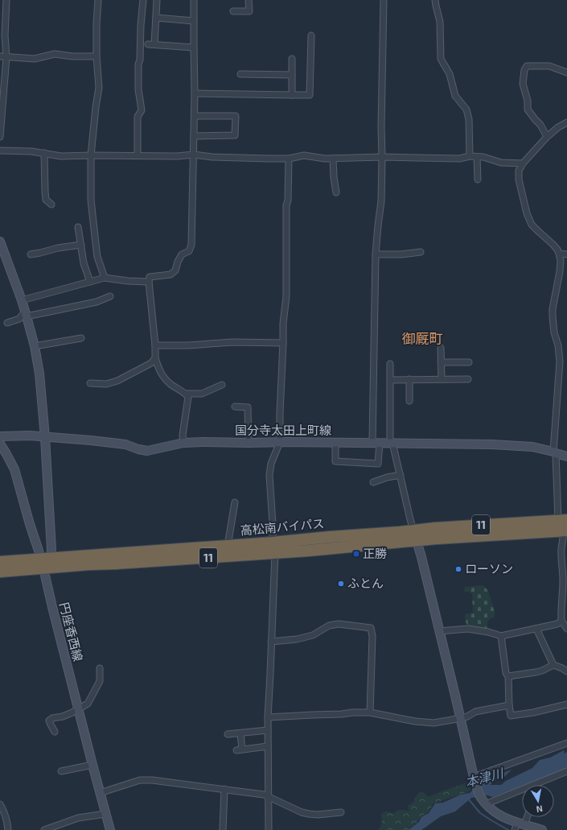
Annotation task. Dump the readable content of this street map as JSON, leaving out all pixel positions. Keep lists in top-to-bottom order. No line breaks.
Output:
{"streets":{"highway":["11","高松南バイパス"],"main road":["国分寺太田上町線","円座香西線"]},"crossings":[["高松南バイパス","円座香西線"]],"districts":["御厩町"],"water":["本津川"],"places":{"transit":["正勝"],"other":["ローソン","ふとん"]},"north":"bottom"}
